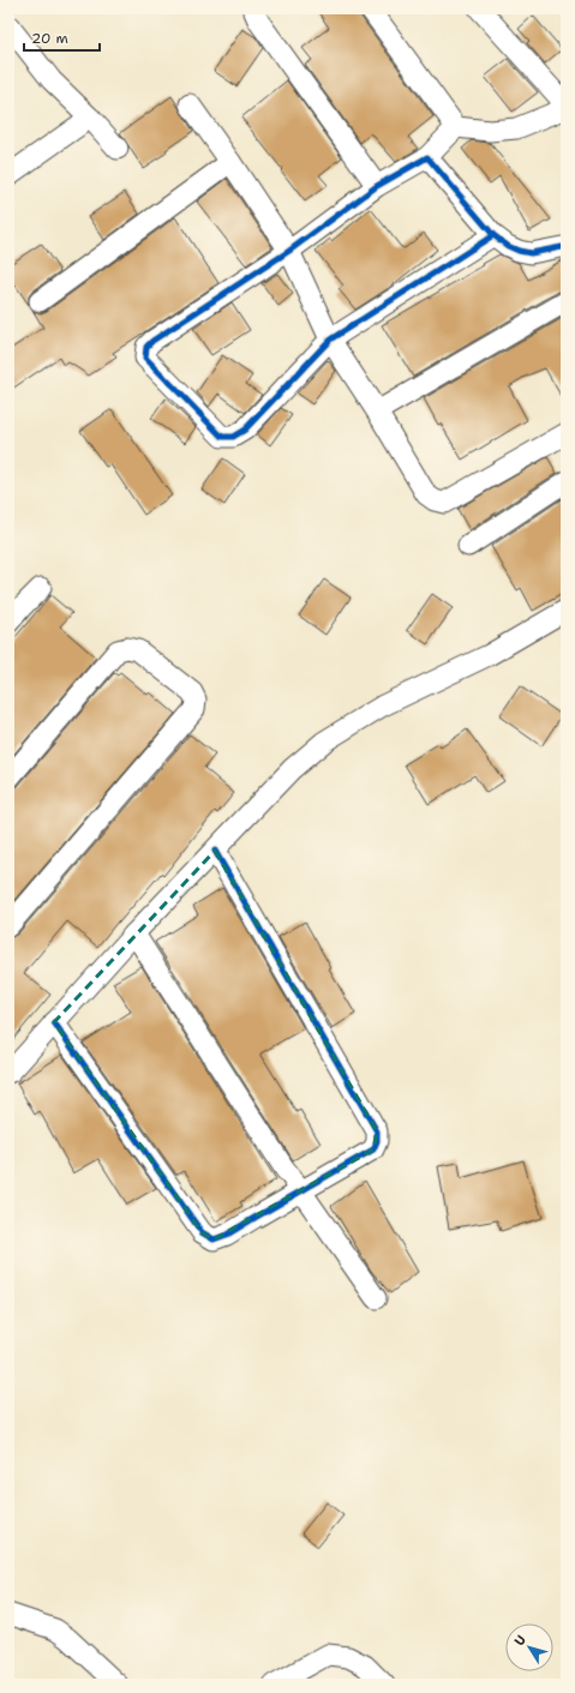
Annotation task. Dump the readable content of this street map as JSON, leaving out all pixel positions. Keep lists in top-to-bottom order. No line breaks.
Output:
{"scale_bar":"20 m","north":"top left"}
